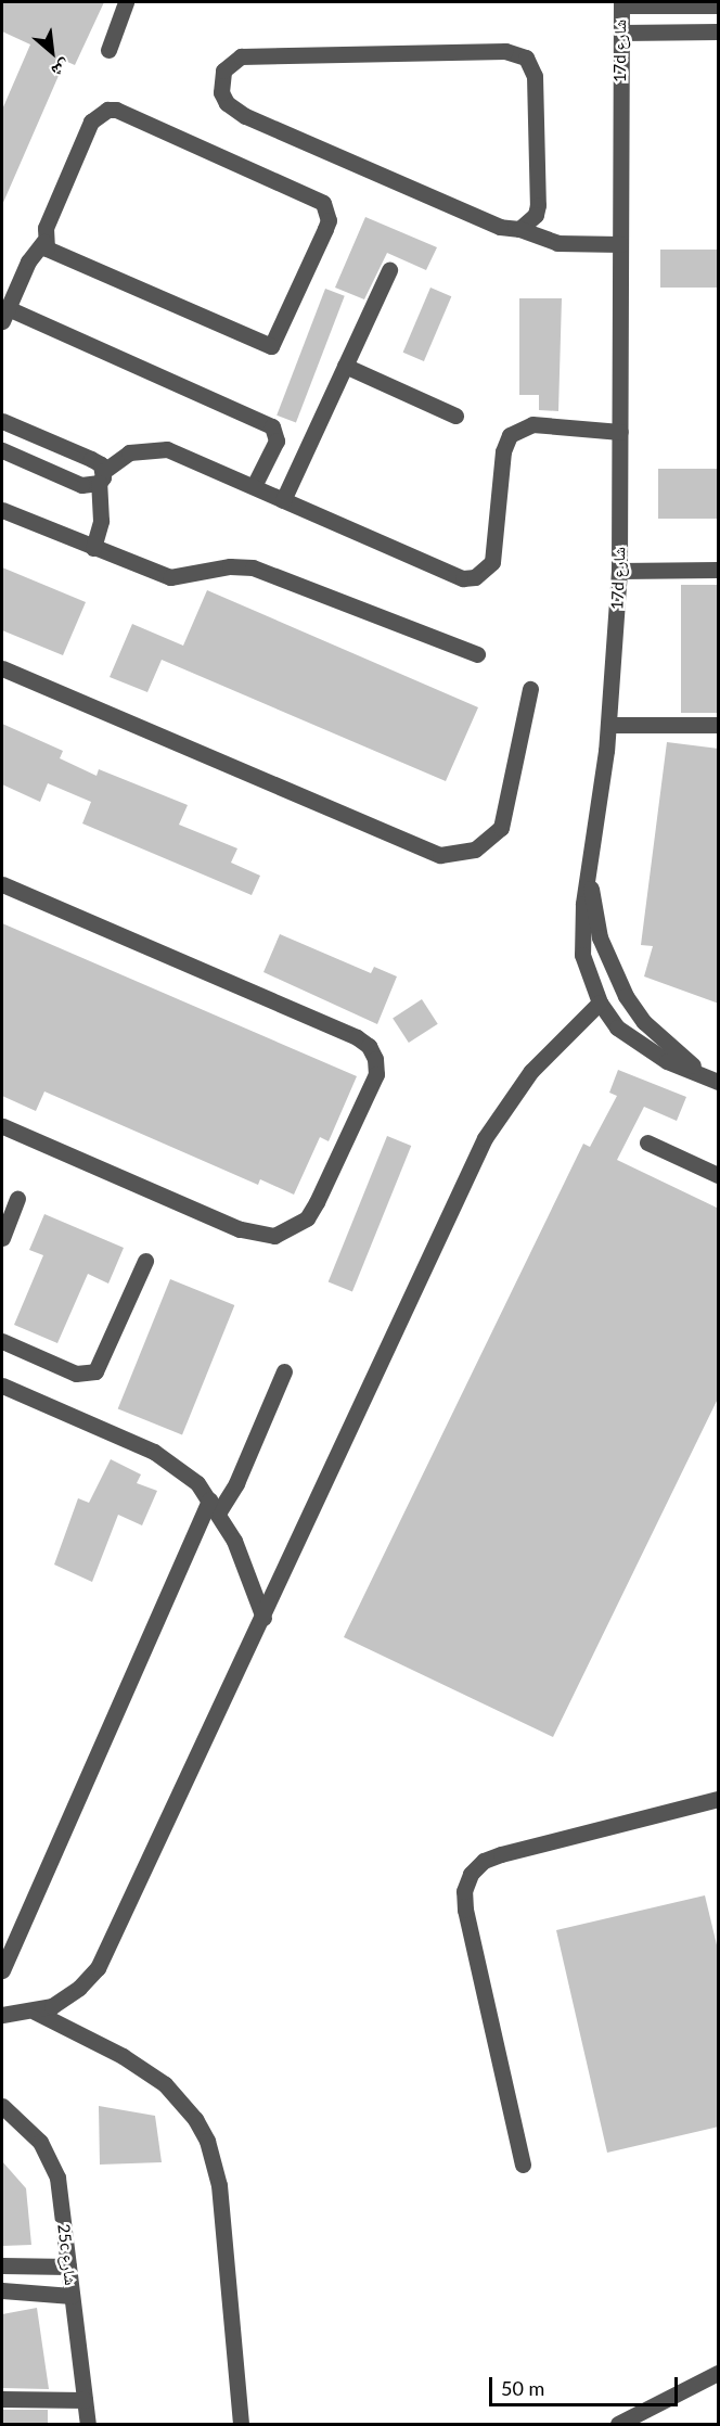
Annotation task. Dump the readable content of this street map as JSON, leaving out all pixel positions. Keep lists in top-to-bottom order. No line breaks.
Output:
{"streets":{"street":["17d شارع","25c شارع"]},"scale_bar":"50 m","north":"bottom right"}
